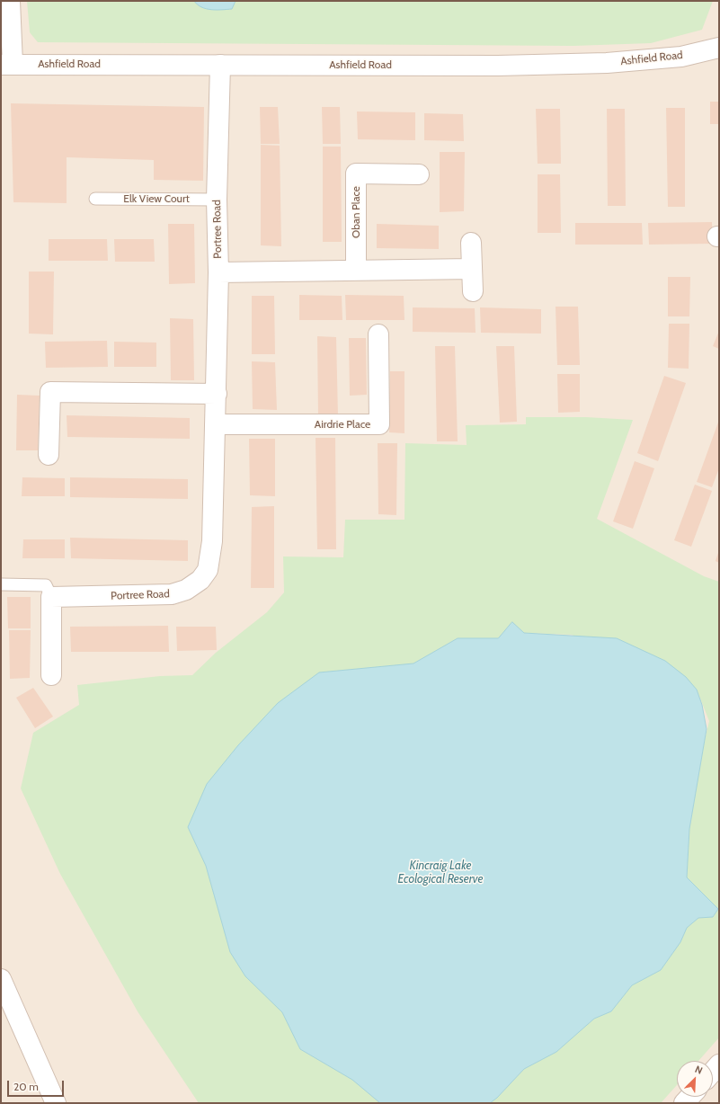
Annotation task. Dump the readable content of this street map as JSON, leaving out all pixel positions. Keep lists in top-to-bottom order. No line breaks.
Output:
{"streets":{"street":["Ashfield Road","Oban Place","Portree Road","Airdrie Place"],"lane":["Elk View Court"]},"crossings":[["Ashfield Road","Portree Road"],["Elk View Court","Portree Road"],["Portree Road","Airdrie Place"]],"water":["Kincraig Lake Ecological Reserve"],"scale_bar":"20 m","north":"top right"}
